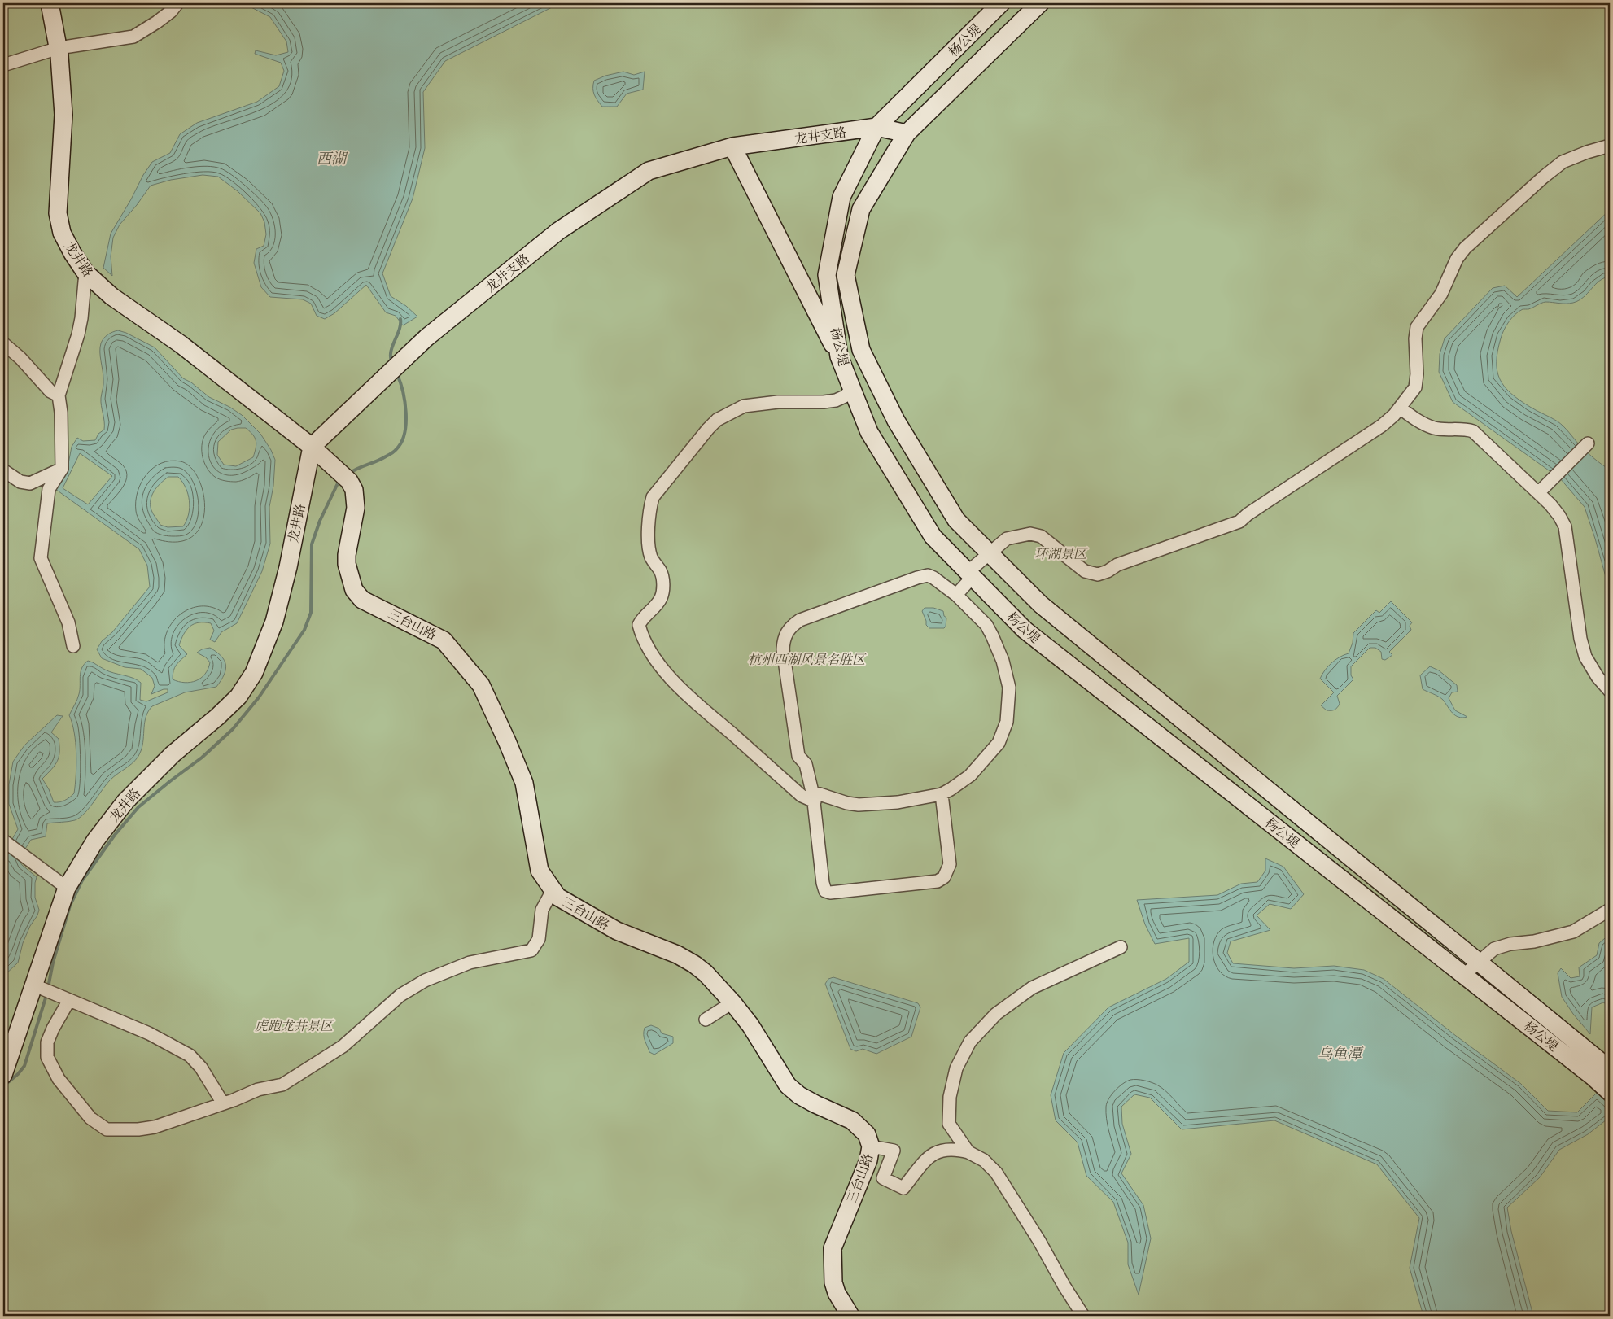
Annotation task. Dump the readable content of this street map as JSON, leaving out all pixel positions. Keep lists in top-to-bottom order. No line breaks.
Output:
{"streets":{"street":["杨公堤","龙井支路","龙井路","三台山路"]},"crossings":[["杨公堤","龙井支路"],["龙井支路","龙井路"],["龙井支路","三台山路"],["龙井路","三台山路"]],"water":["西湖","乌龟潭"],"parks":["环湖景区","杭州西湖风景名胜区","虎跑龙井景区"]}
